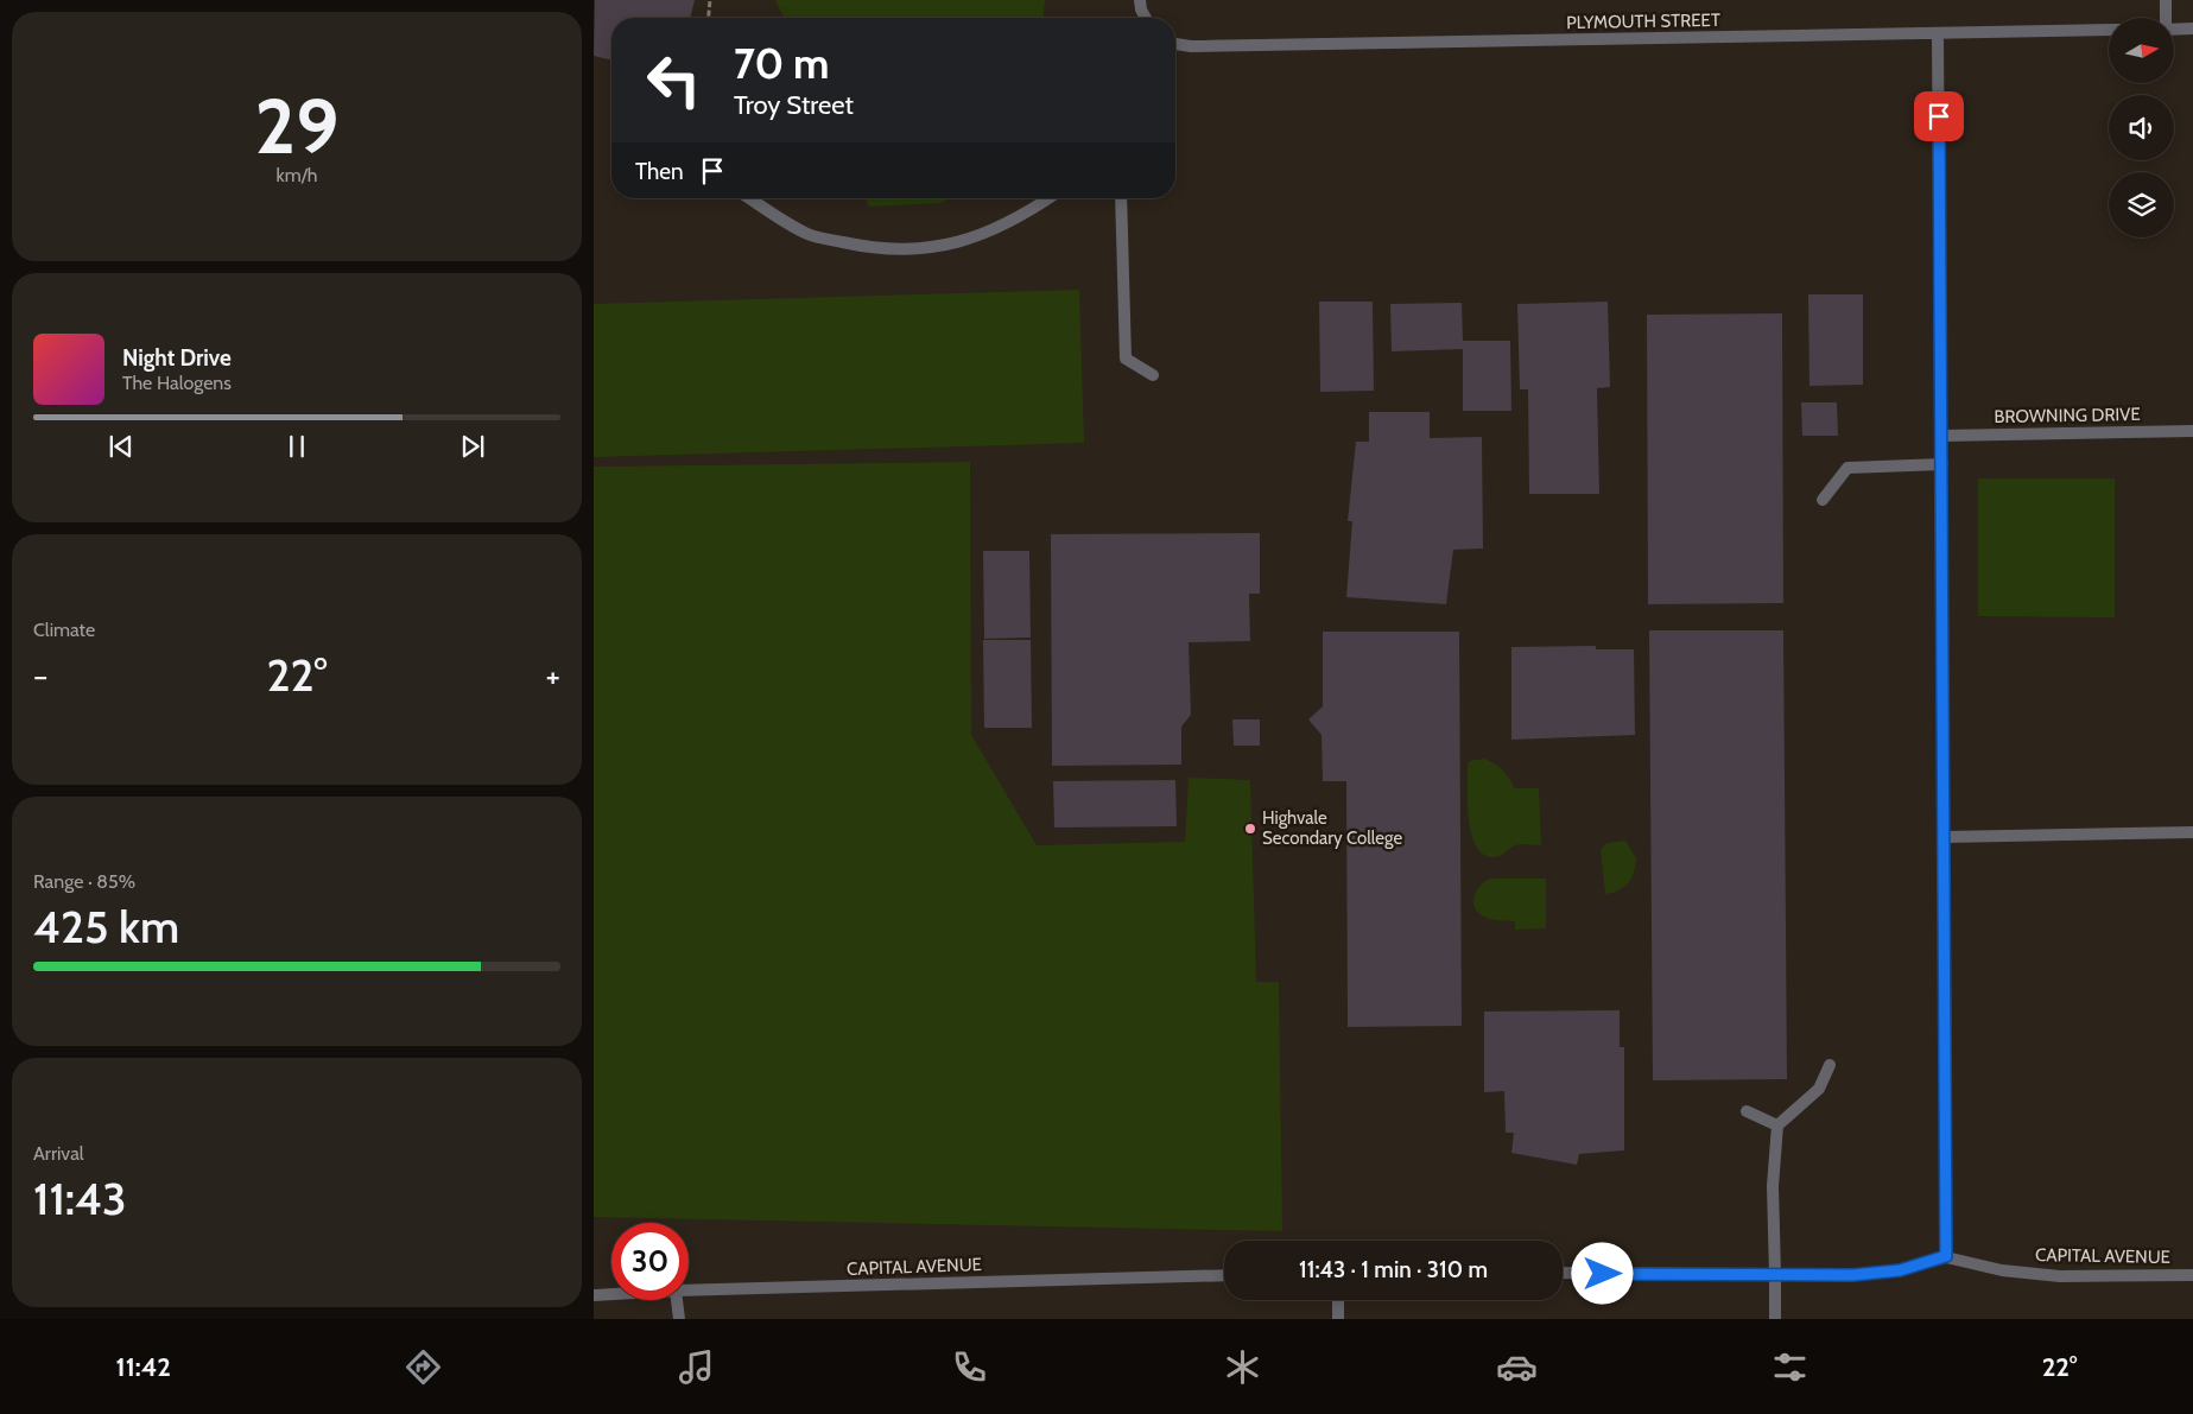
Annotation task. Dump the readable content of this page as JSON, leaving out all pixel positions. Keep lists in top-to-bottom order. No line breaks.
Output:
{"streets":{"street":["PLYMOUTH STREET","BROWNING DRIVE","CAPITAL AVENUE"]},"places":["Highvale Secondary College"],"north":"right","page":{"tile":[["29","km/h"],"Climate",["Range · 85%","425 km"],["Arrival","11:43"]],"turn":["70 m","Troy Street"],"then":"Then","song":["Night Drive","The Halogens"],"heat":["−","22°","+"],"limit":"30","trip":"11:43 · 1 min · 310 m","tabs":["11:42","22°"]}}
